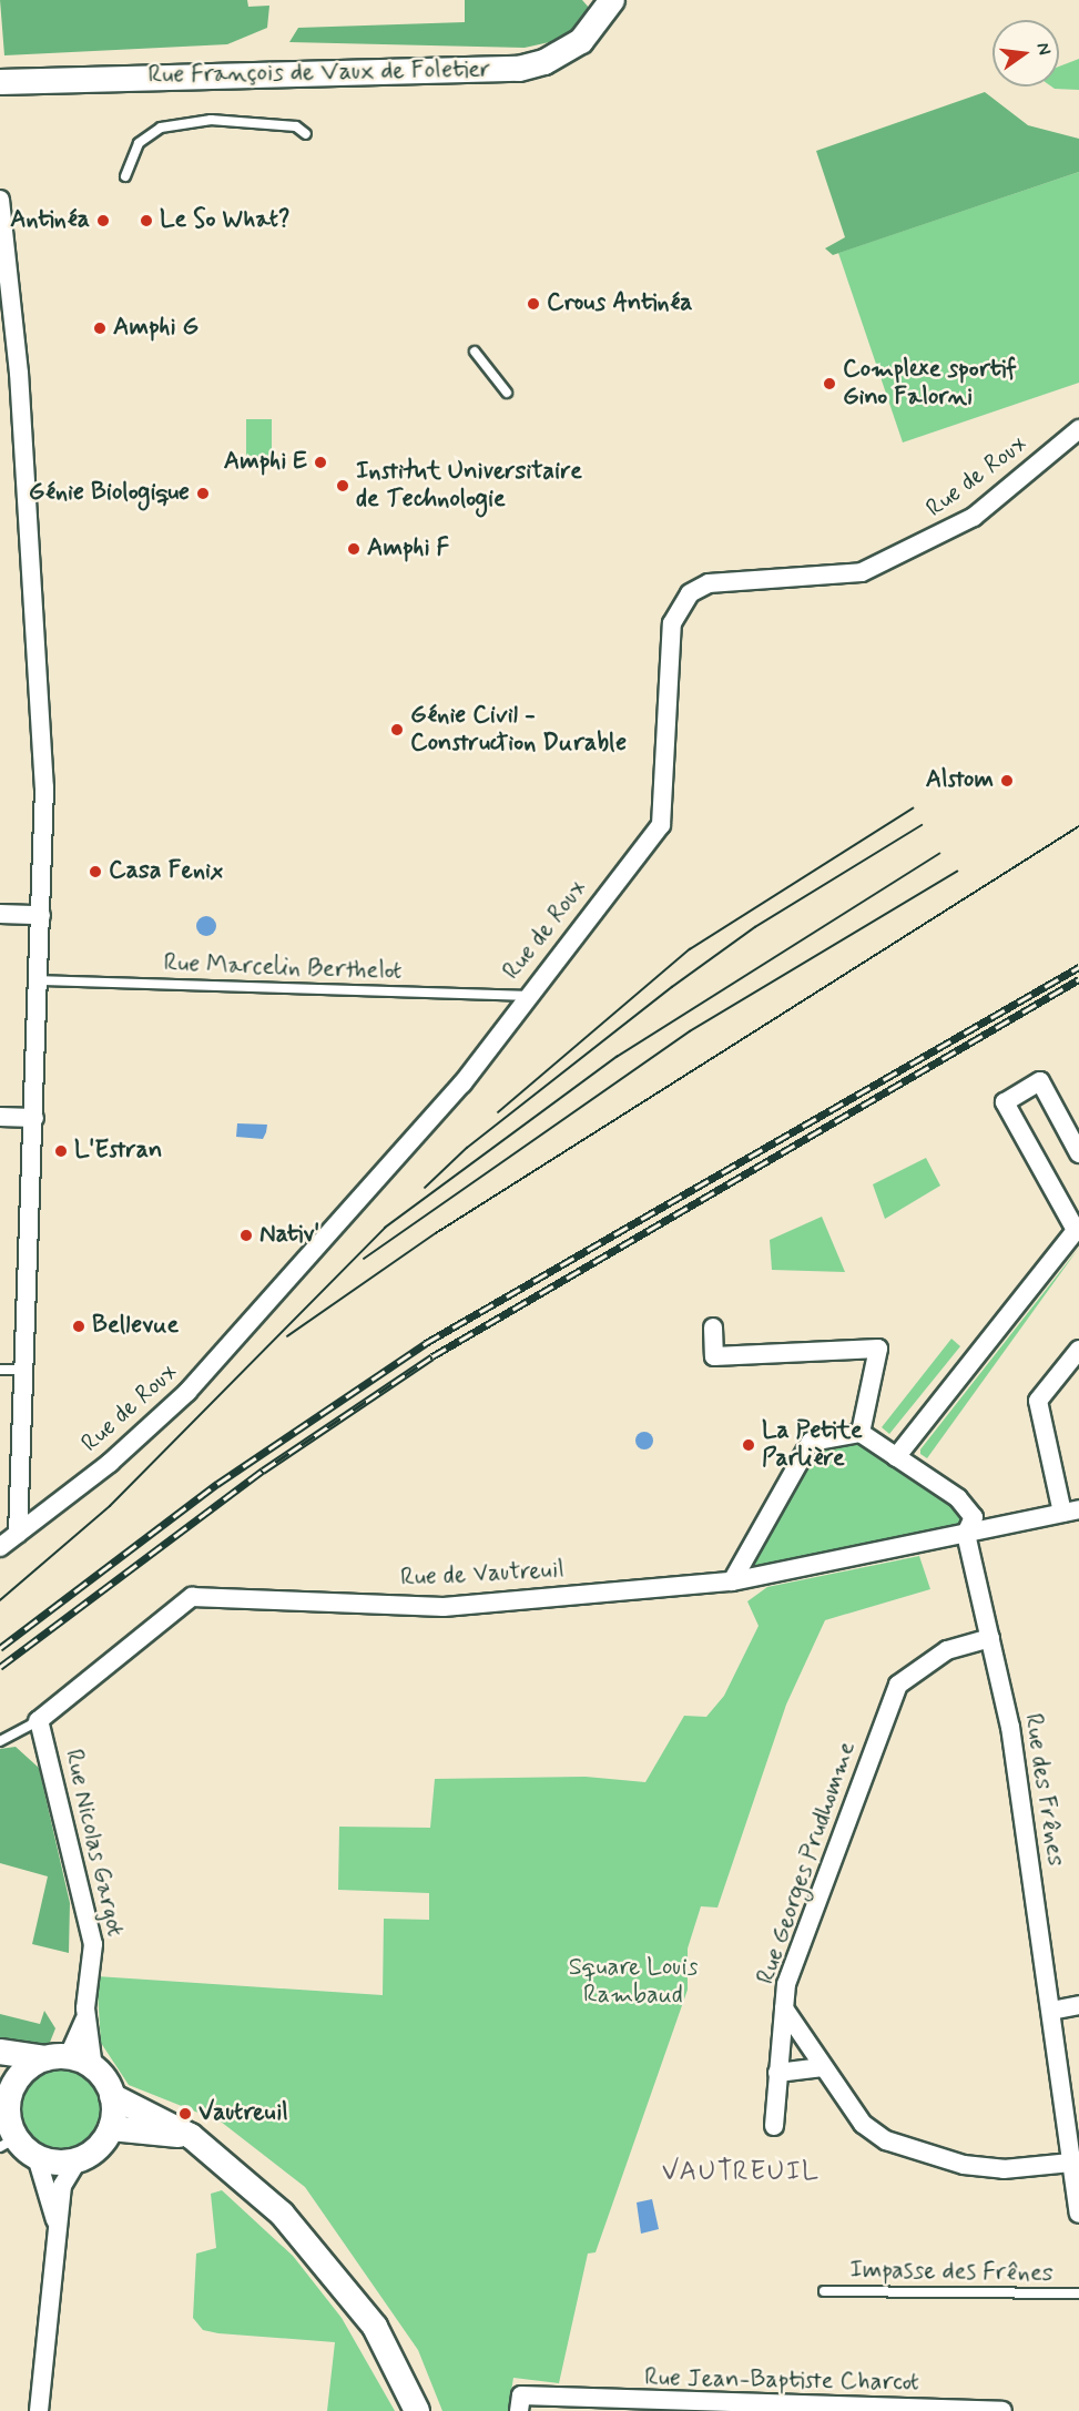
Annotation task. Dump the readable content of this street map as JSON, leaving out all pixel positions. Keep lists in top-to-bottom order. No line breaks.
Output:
{"streets":{"main road":["Rue François de Vaux de Foletier"],"street":["Rue de Roux","Rue de Vautreuil","Rue des Frênes","Rue Nicolas Gargot","Rue Georges Prudhomme","Rue Jean-Baptiste Charcot"],"lane":["Rue Marcelin Berthelot","Impasse des Frênes"]},"crossings":[["Rue de Roux","Rue Marcelin Berthelot"],["Rue de Vautreuil","Rue des Frênes"],["Rue de Vautreuil","Rue Nicolas Gargot"],["Rue des Frênes","Rue Georges Prudhomme"]],"districts":["VAUTREUIL"],"parks":["Square Louis Rambaud"],"places":["Antinéa","Le So What?","Crous Antinéa","Amphi G","Complexe sportif Gino Falorni","Amphi E","Institut Universitaire de Technologie","Génie Biologique","Amphi F","Génie Civil - Construction Durable","Alstom","Casa Fenix","L'Estran","Nativ'","Bellevue","La Petite Parlière","Vautreuil"],"north":"right"}
